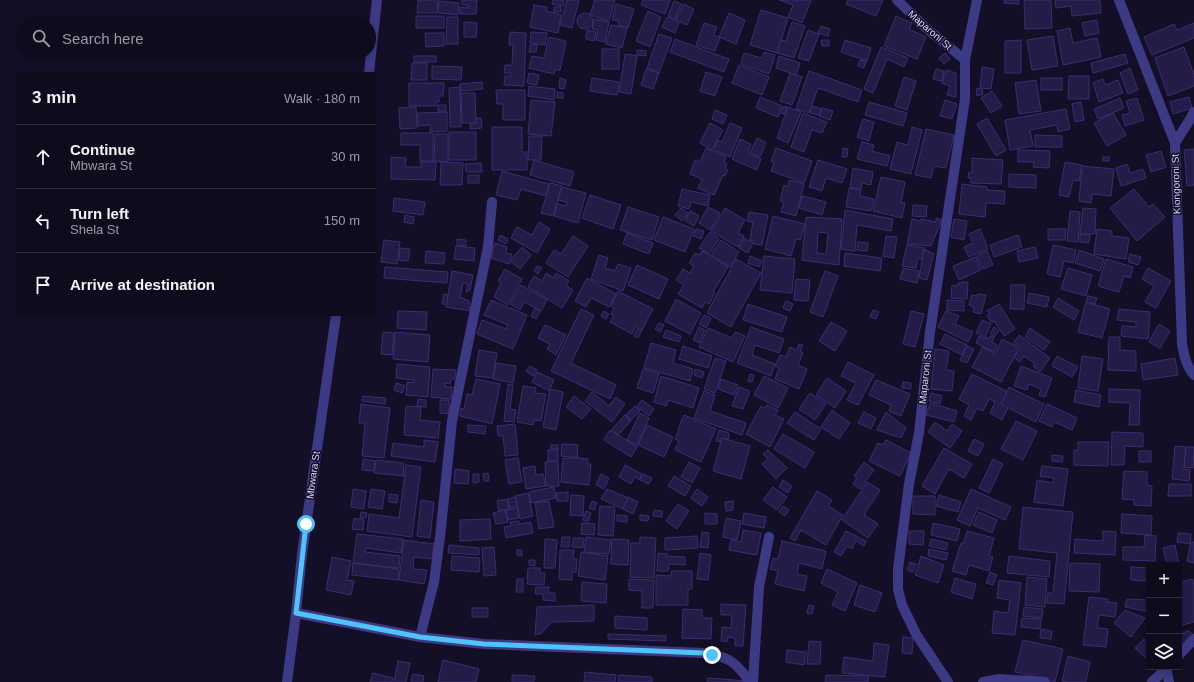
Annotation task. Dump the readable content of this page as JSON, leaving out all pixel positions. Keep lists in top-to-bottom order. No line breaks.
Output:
{"streets":{"street":["Maparoni St","Kiongoroni St","Mbwara St"]},"page":{"search":"Search here","heading":["3 min","Walk · 180 m"],"list":[["Continue","Mbwara St","30 m"],["Turn left","Shela St","150 m"],"Arrive at destination"],"map_buttons":["+","−"]}}
